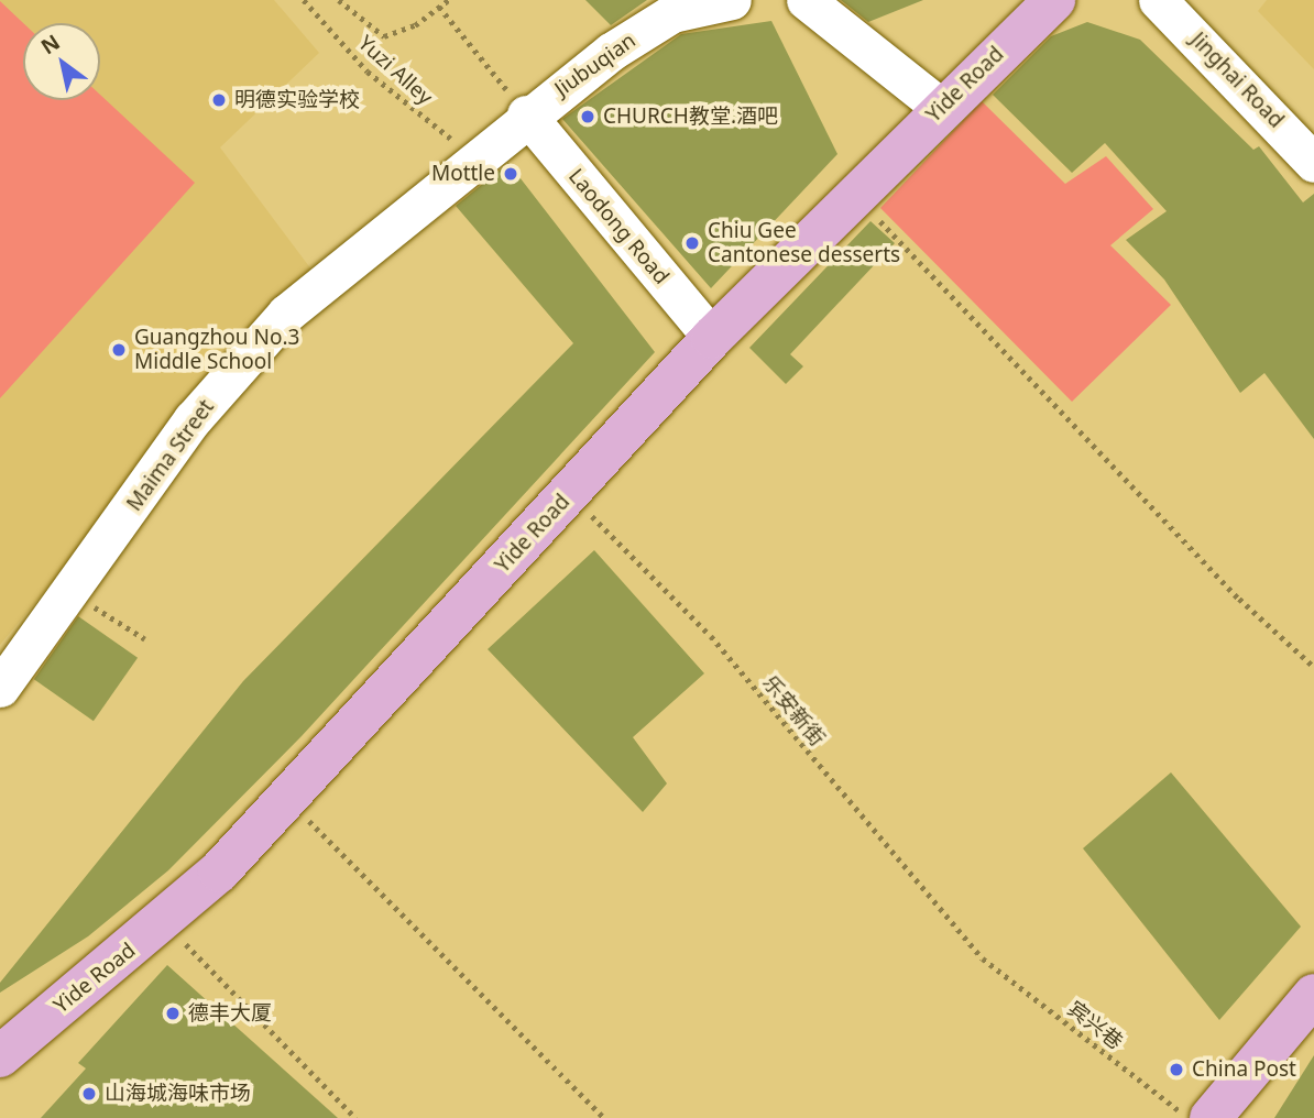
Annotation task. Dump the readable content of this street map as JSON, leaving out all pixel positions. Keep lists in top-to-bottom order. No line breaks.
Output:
{"streets":{"main road":["Yide Road"],"street":["Jiubuqian","Jinghai Road","Laodong Road","Maima Street"],"path":["Yuzi Alley","乐安新街","宾兴巷"]},"crossings":[["Jiubuqian","Yuzi Alley"],["Jiubuqian","Laodong Road"],["Jiubuqian","Maima Street"],["Yuzi Alley","Maima Street"],["Yide Road","Laodong Road"],["Yide Road","乐安新街"],["乐安新街","宾兴巷"]],"places":["明德实验学校","CHURCH教堂.酒吧","Mottle","Chiu Gee Cantonese desserts","Guangzhou No.3 Middle School","德丰大厦","China Post","山海城海味市场"],"north":"top left"}
